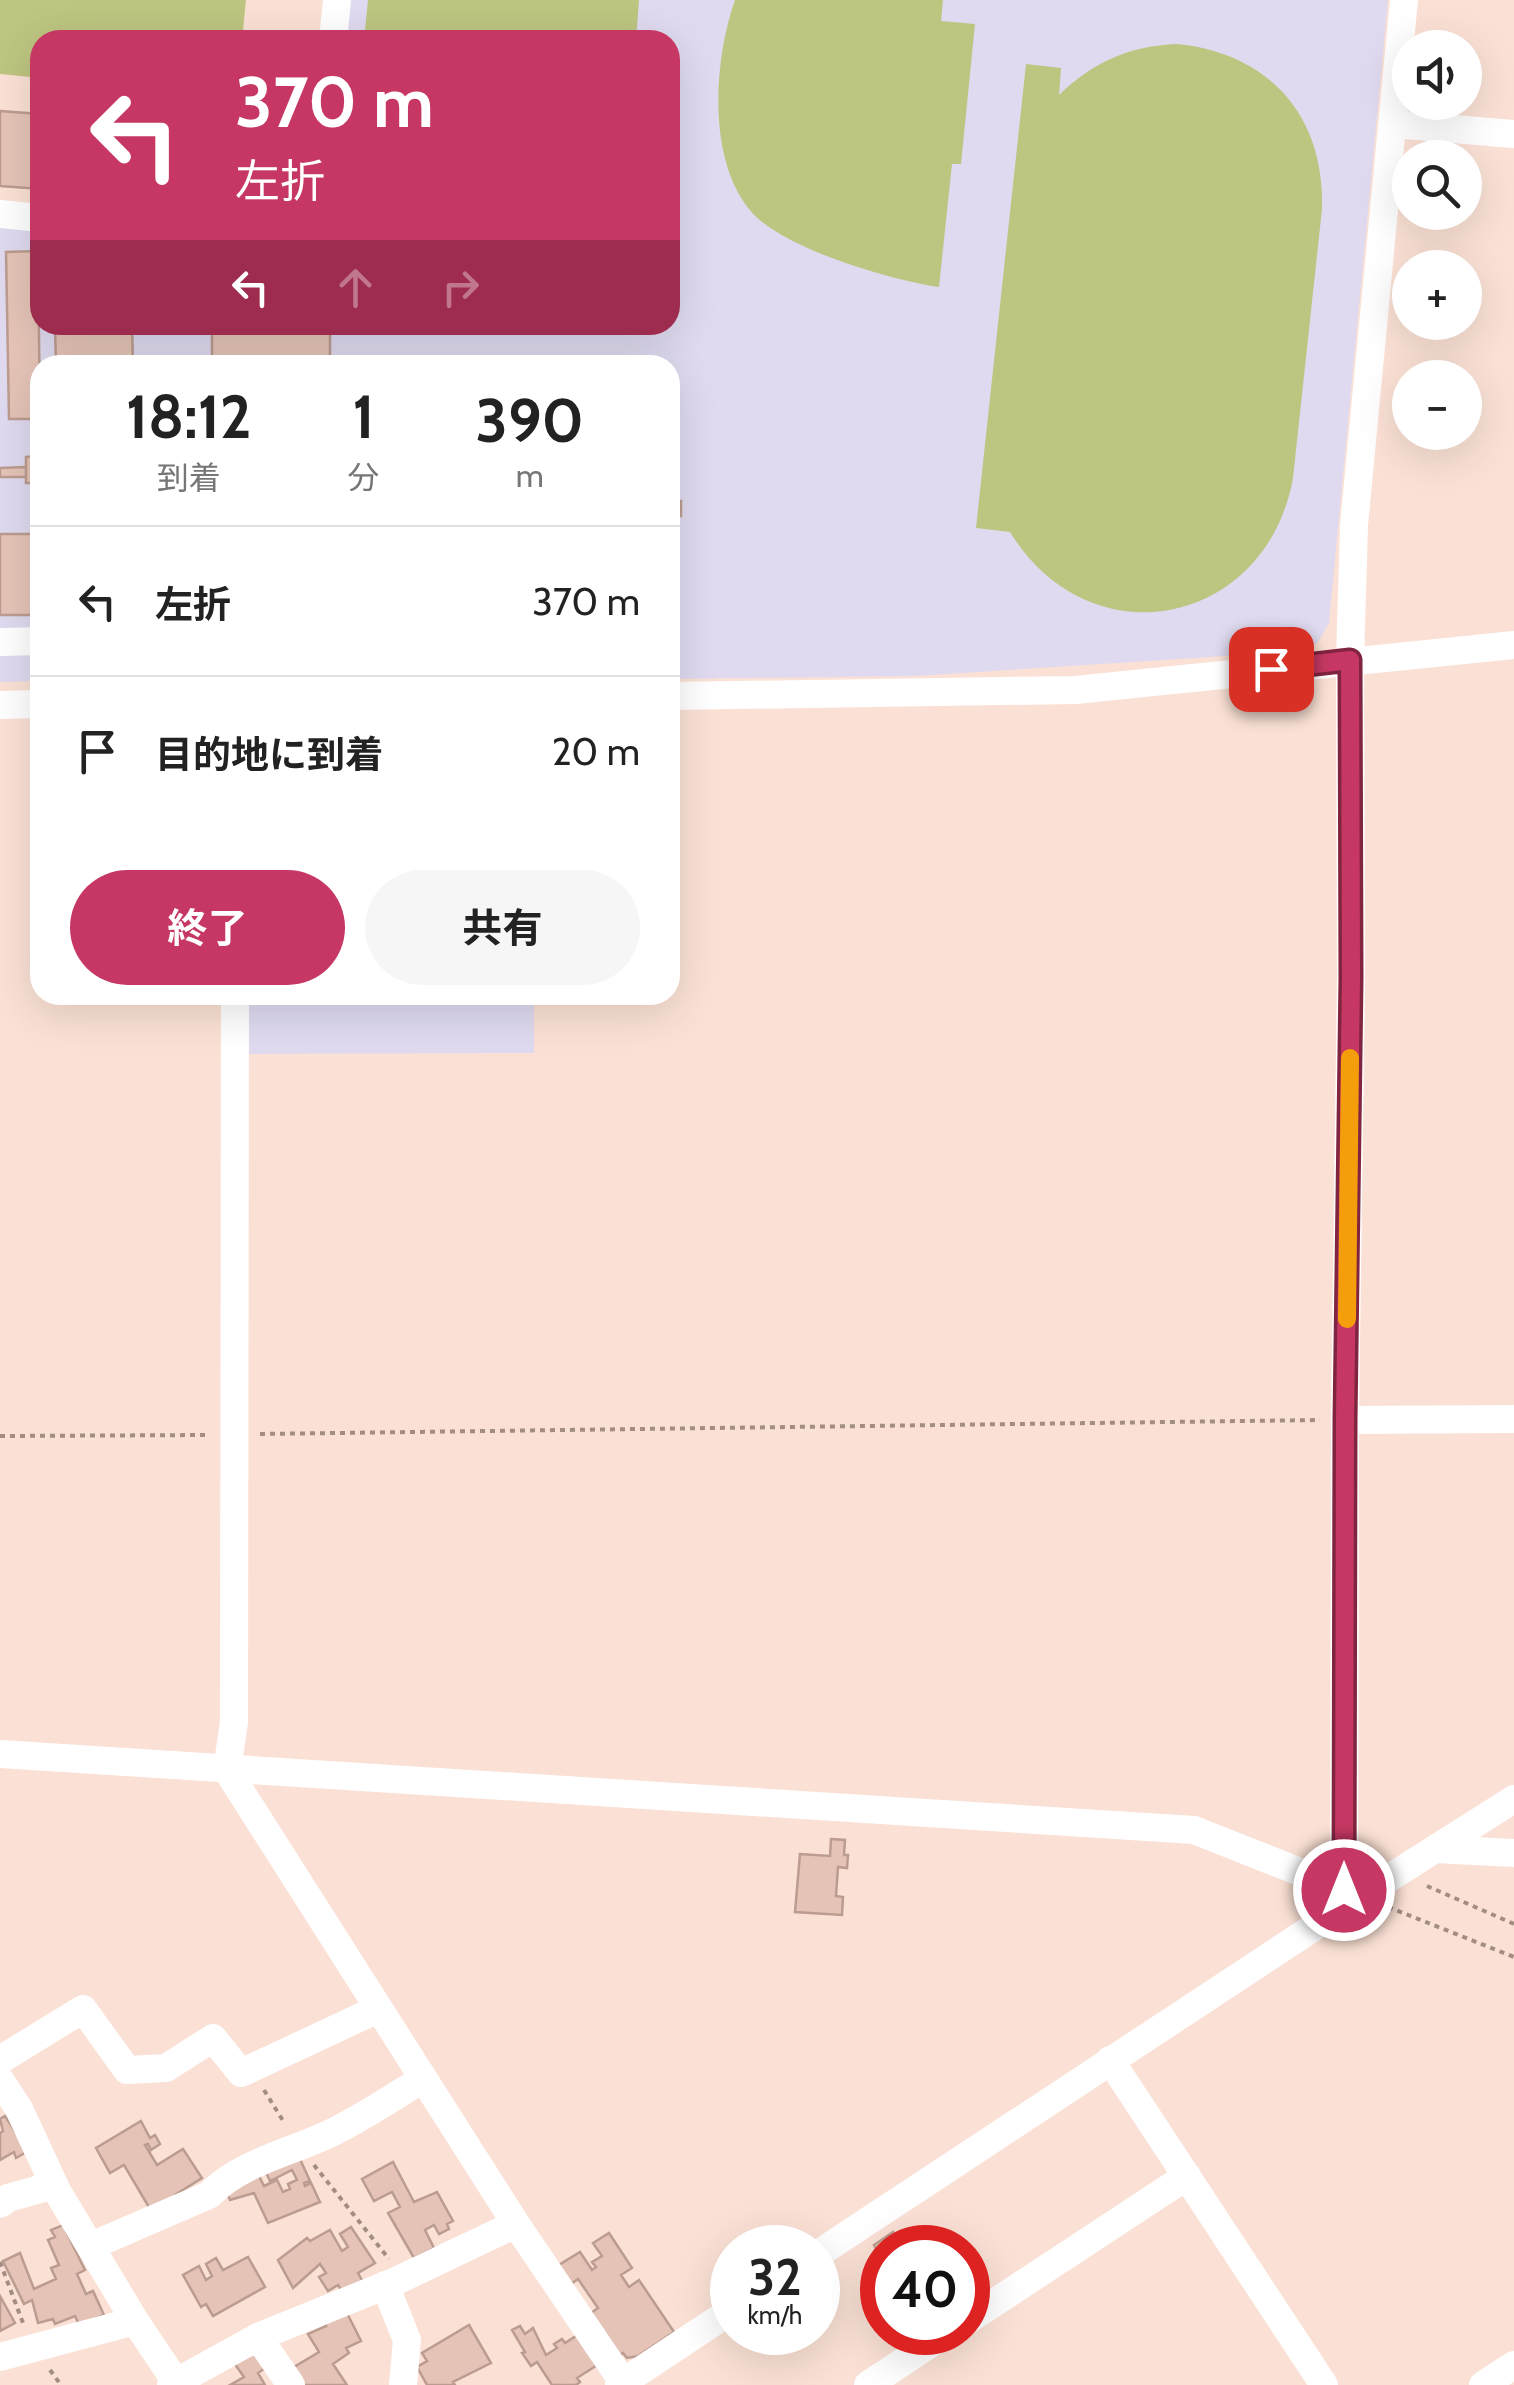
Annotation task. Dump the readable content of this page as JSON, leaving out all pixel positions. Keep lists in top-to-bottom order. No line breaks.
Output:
{"page":{"map_buttons":["+","−"],"turn":["370 m","左折"],"eta":["18:12","到着","1","分","390","m"],"list":[{"name":"左折","value":"370 m"},{"name":"目的地に到着","value":"20 m"}],"buttons":["終了","共有"],"speed":"32 km/h","limit":"40"}}
